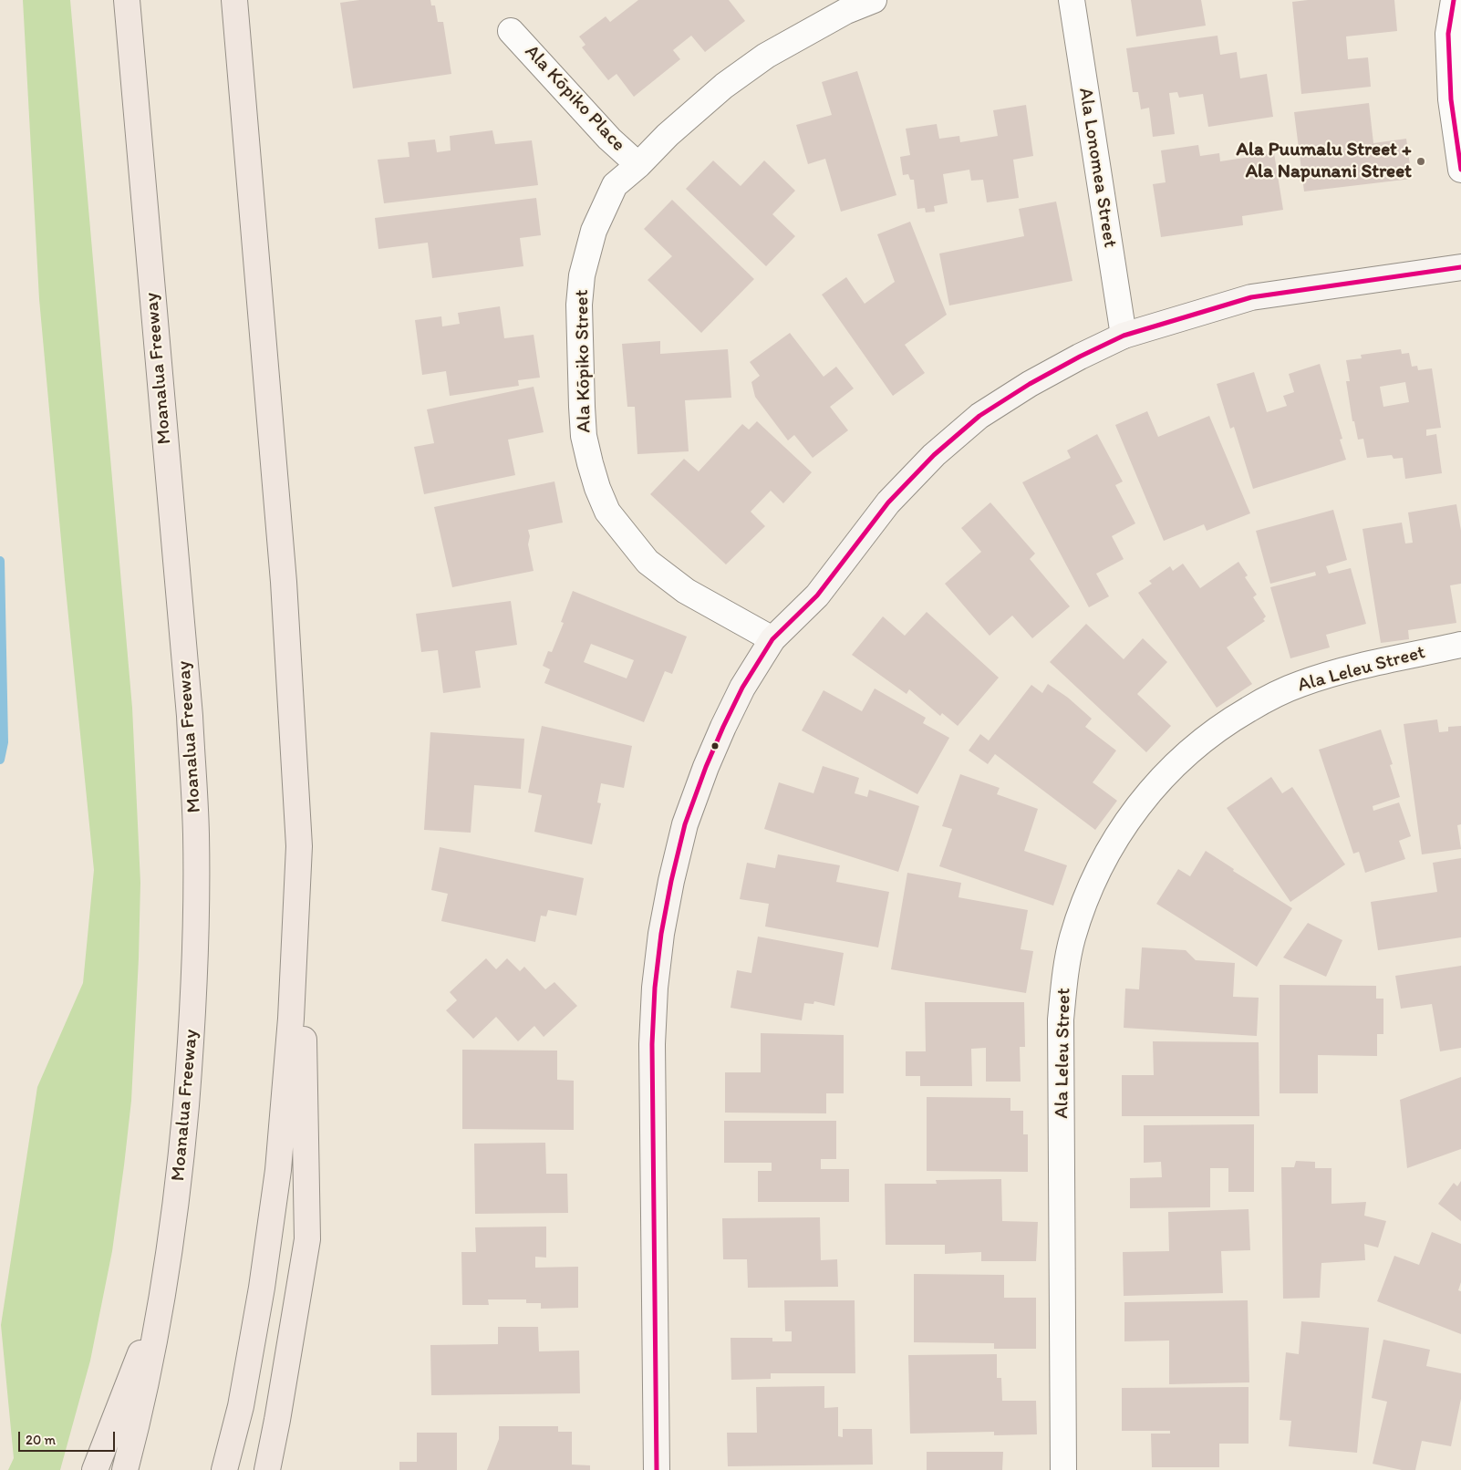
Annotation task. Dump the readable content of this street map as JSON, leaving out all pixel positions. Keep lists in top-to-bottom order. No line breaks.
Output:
{"streets":{"highway":["Moanalua Freeway"],"street":["Ala Kōpiko Place","Ala Lonomea Street","Ala Kōpiko Street","Ala Leleu Street"]},"crossings":[["Ala Kōpiko Place","Ala Kōpiko Street"]],"places":["Ala Puumalu Street + Ala Napunani Street"],"scale_bar":"20 m"}
